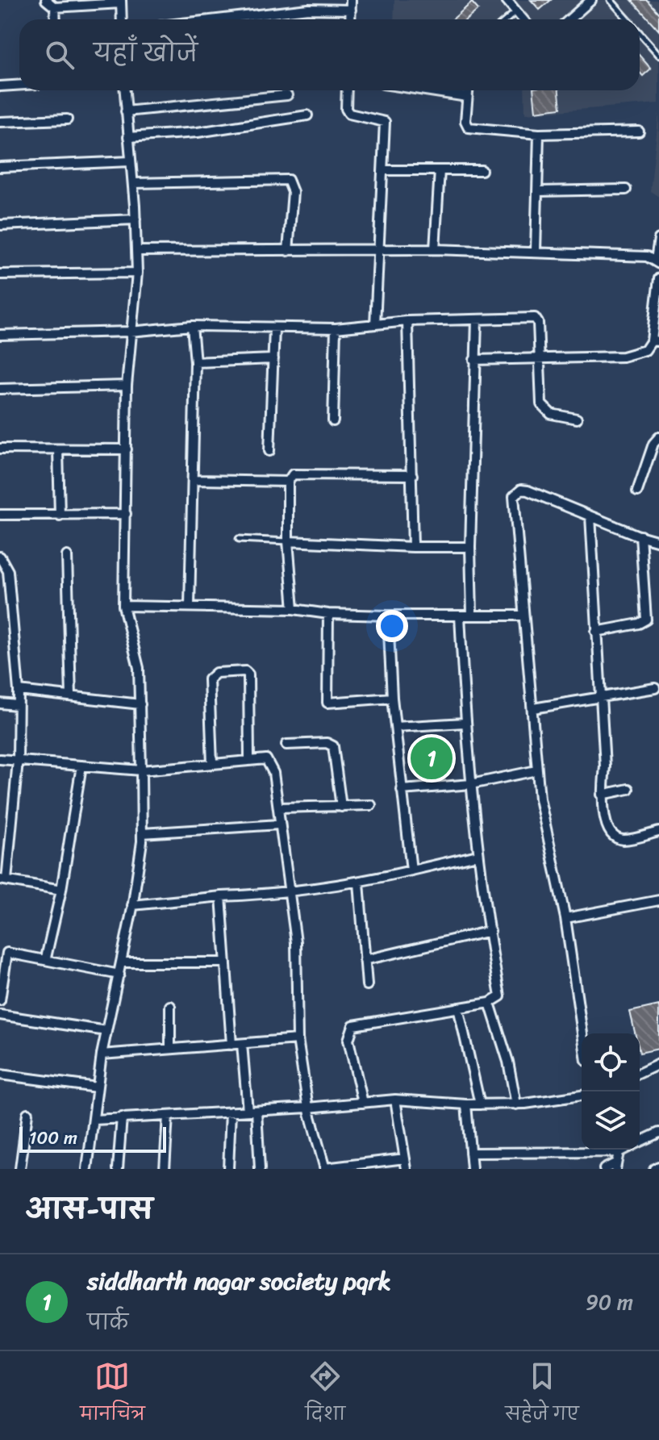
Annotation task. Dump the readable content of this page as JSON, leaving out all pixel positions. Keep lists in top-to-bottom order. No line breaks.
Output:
{"scale_bar":"100 m","page":{"search":"यहाँ खोजें","pins":"1","scale":"100 m","heading":"आस-पास","list":[{"mark":"1","name":"siddharth nagar society pqrk","note":"पार्क","value":"90 m"}],"nav":["मानचित्र","दिशा","सहेजे गए"]}}
